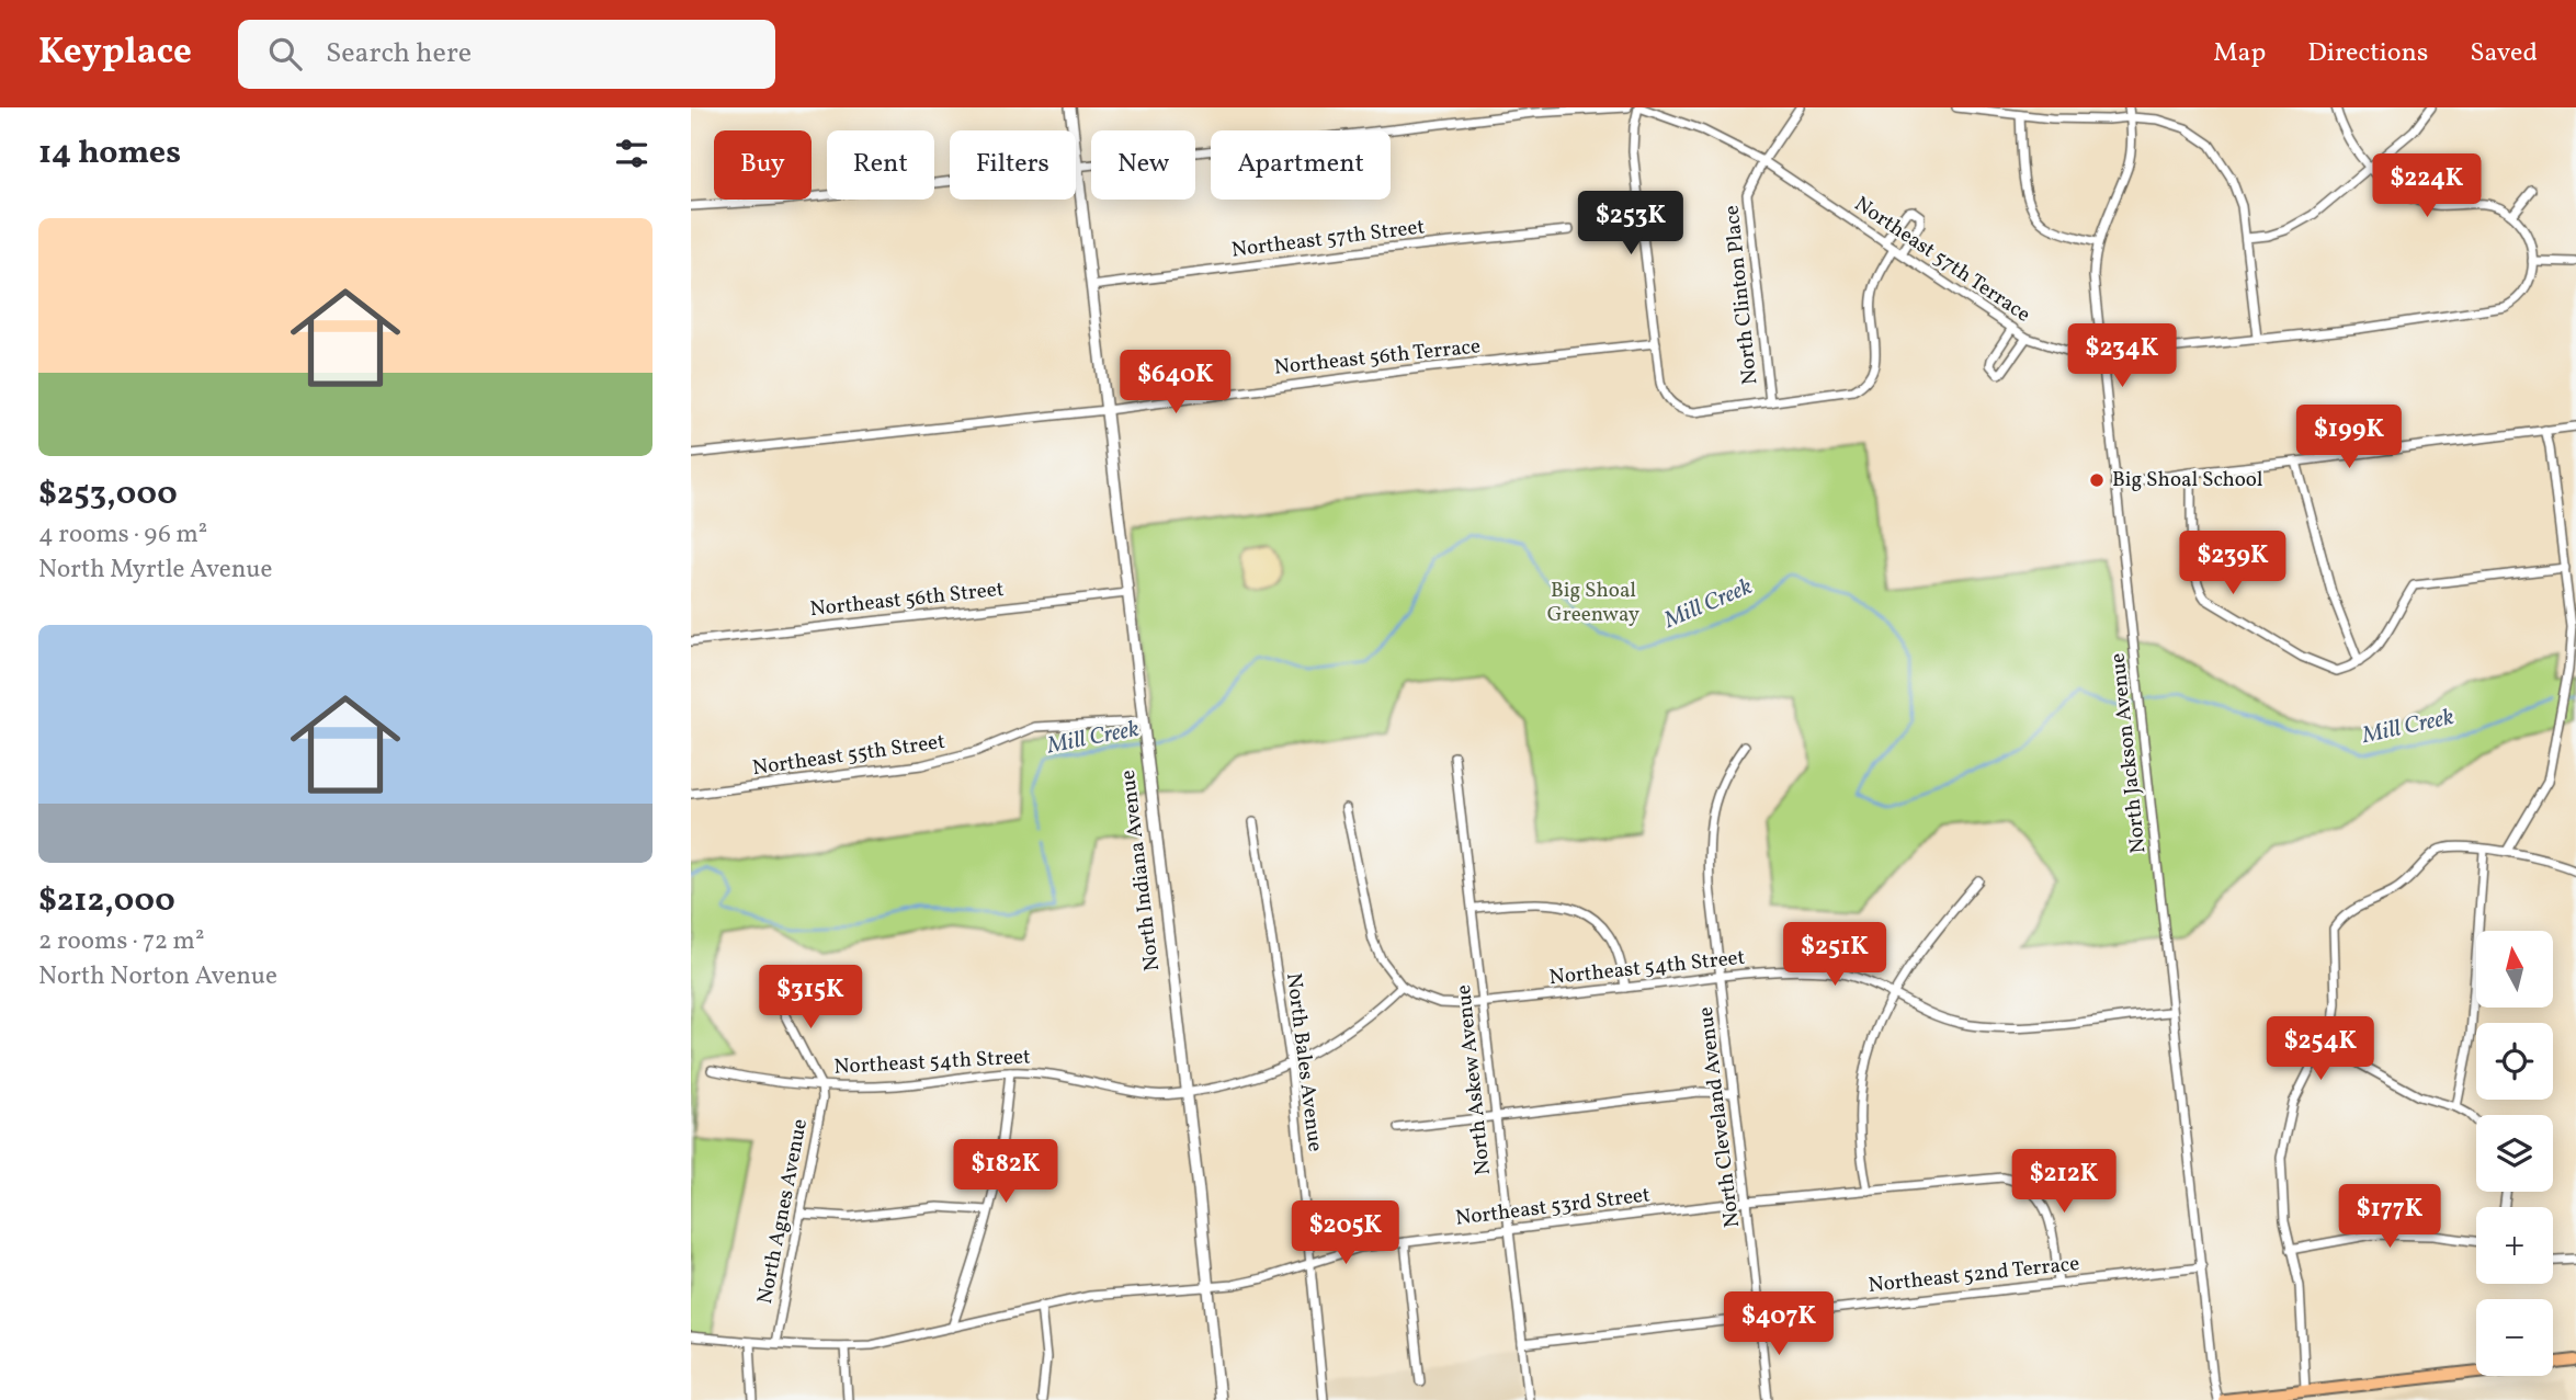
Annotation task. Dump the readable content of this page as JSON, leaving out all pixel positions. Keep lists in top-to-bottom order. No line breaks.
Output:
{"streets":{"street":["Northeast 57th Street","Northeast 57th Terrace","North Clinton Place","Northeast 56th Terrace","Northeast 56th Street","North Jackson Avenue","Northeast 55th Street","North Indiana Avenue","Northeast 54th Street","North Bales Avenue","North Askew Avenue","North Cleveland Avenue","Northeast 53rd Street","North Agnes Avenue","Northeast 52nd Terrace"]},"crossings":[["Northeast 57th Street","North Indiana Avenue"],["Northeast 57th Terrace","North Clinton Place"],["Northeast 57th Terrace","North Jackson Avenue"],["Northeast 56th Terrace","North Indiana Avenue"],["Northeast 56th Street","North Indiana Avenue"],["North Jackson Avenue","Northeast 54th Street"],["North Jackson Avenue","Northeast 52nd Terrace"],["Northeast 55th Street","North Indiana Avenue"],["North Indiana Avenue","Northeast 54th Street"],["North Indiana Avenue","Northeast 53rd Street"],["Northeast 54th Street","North Bales Avenue"],["Northeast 54th Street","North Askew Avenue"],["Northeast 54th Street","North Cleveland Avenue"],["Northeast 54th Street","North Agnes Avenue"],["North Bales Avenue","Northeast 53rd Street"],["North Askew Avenue","Northeast 53rd Street"],["North Askew Avenue","Northeast 52nd Terrace"],["North Cleveland Avenue","Northeast 53rd Street"],["North Cleveland Avenue","Northeast 52nd Terrace"],["Northeast 53rd Street","North Agnes Avenue"],["Northeast 53rd Street","Northeast 52nd Terrace"]],"water":["Mill Creek"],"parks":["Big Shoal Greenway"],"places":["Big Shoal School"],"north":"top","page":{"header":"Keyplace","search":"Search here","nav":["Map","Directions","Saved"],"heading":"14 homes","chip":["Buy","Rent","Filters","New","Apartment"],"price":["$224K","$253K","$234K","$640K","$199K","$239K","$251K","$315K","$254K","$182K","$212K","$177K","$205K","$407K"],"list":[{"name":"$253,000","note":"4 rooms · 96 m² · North Myrtle Avenue"},{"name":"$212,000","note":"2 rooms · 72 m² · North Norton Avenue"}],"map_buttons":["+","−"]}}
